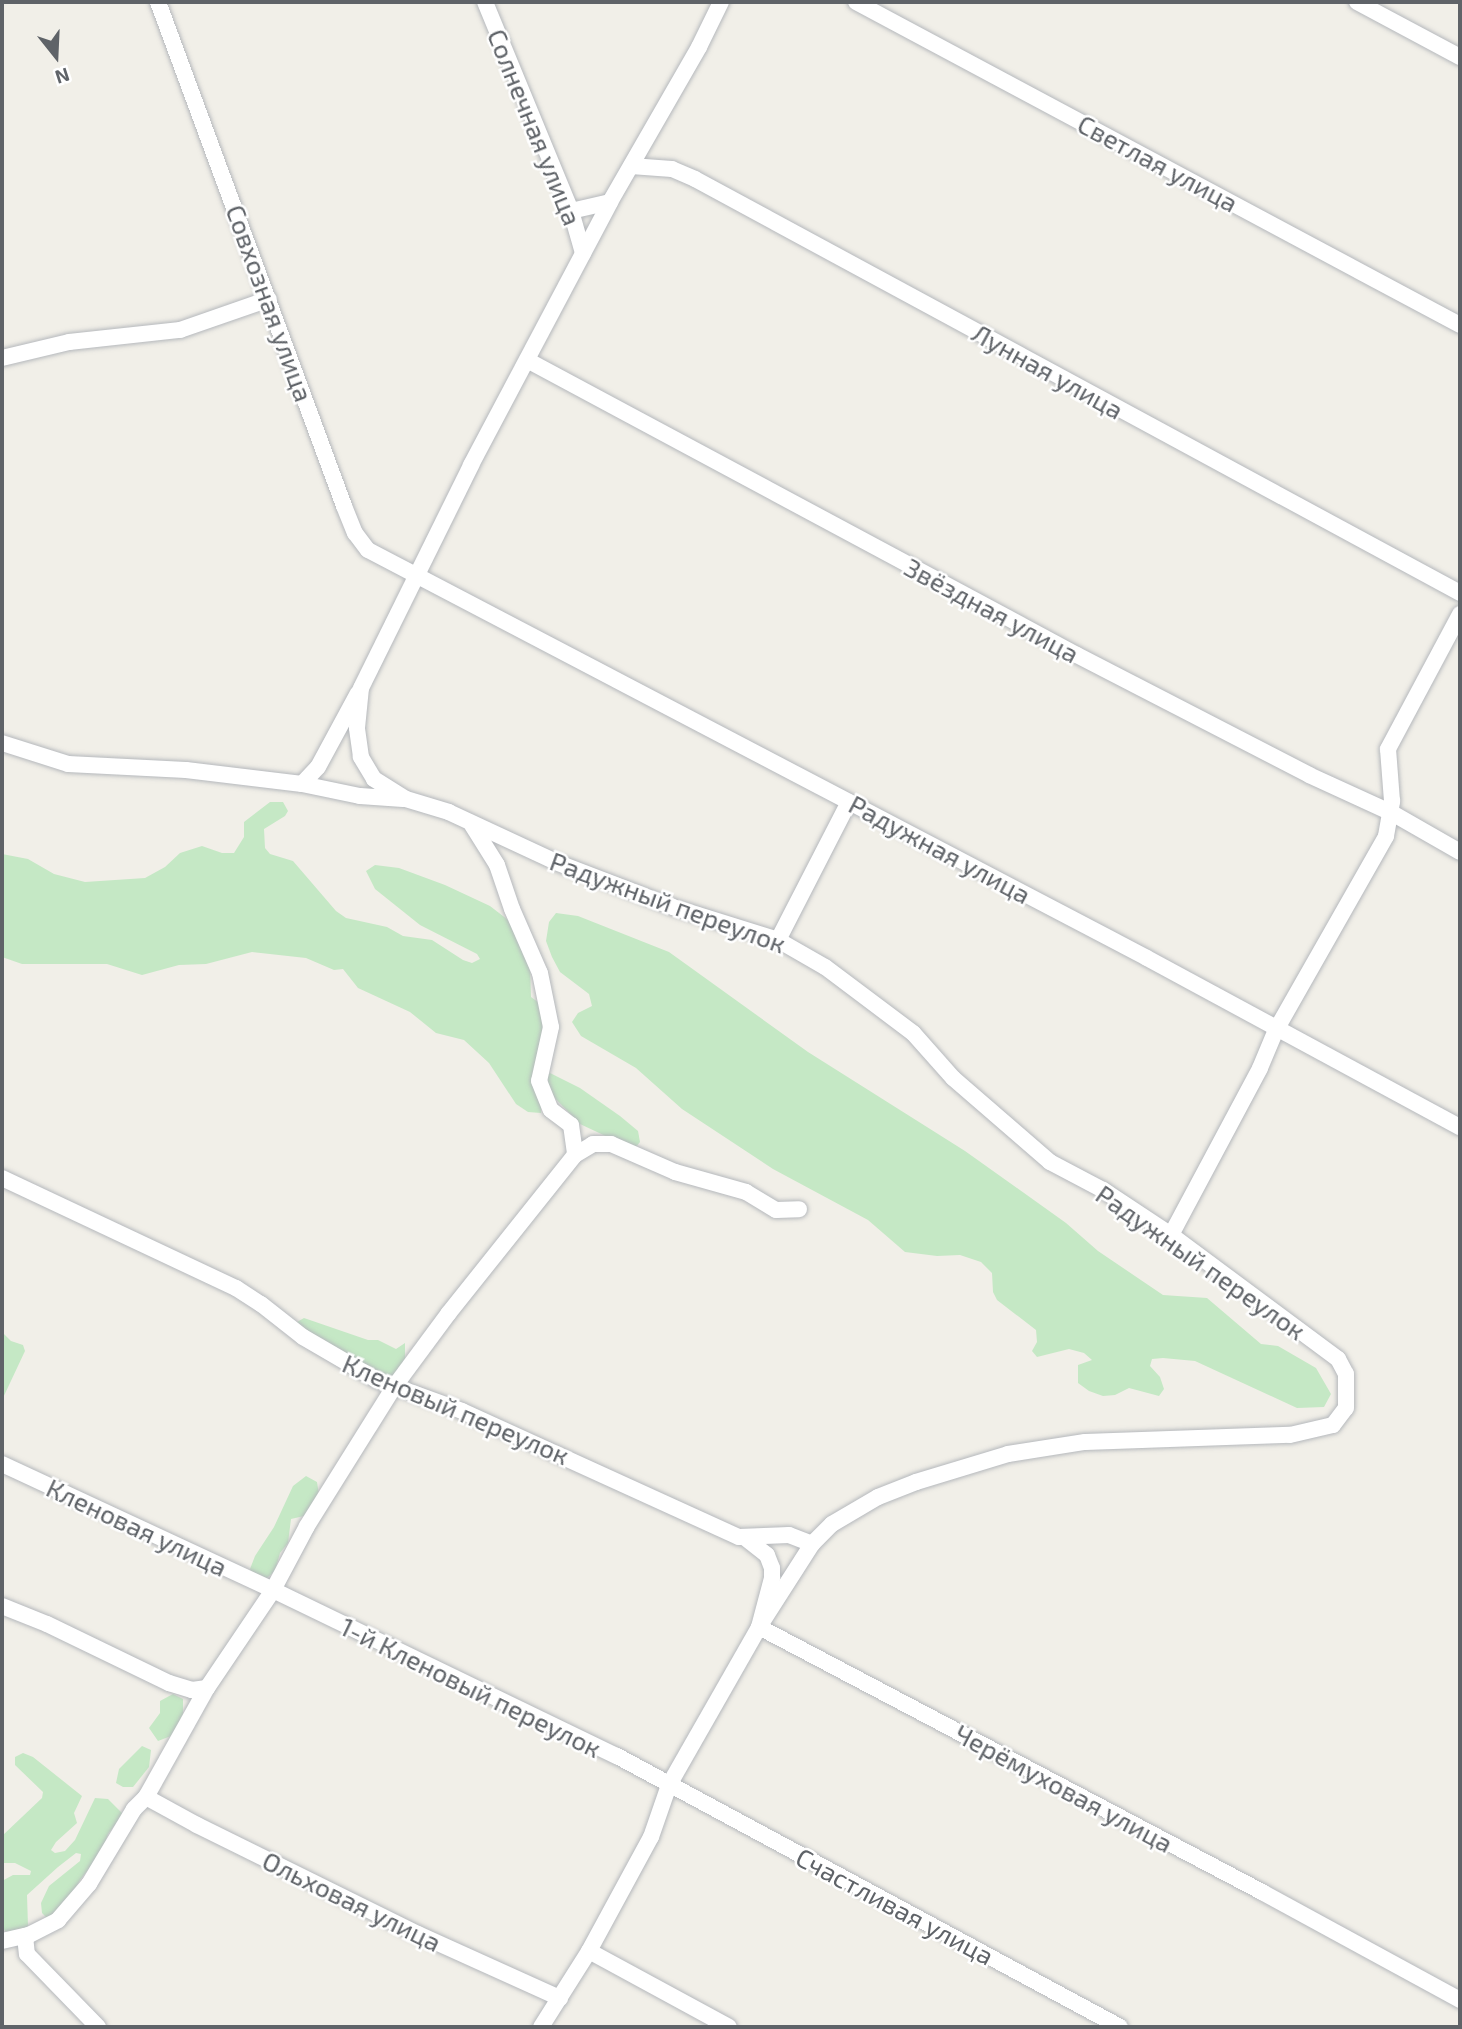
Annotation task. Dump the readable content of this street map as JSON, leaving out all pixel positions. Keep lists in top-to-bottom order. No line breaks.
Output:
{"streets":{"street":["Солнечная улица","Светлая улица","Совхозная улица","Лунная улица","Звёздная улица","Радужная улица","Радужный переулок","Кленовый переулок","Кленовая улица","1-й Кленовый переулок","Черёмуховая улица","Ольховая улица","Счастливая улица"]},"crossings":[["Солнечная улица","Радужный переулок"],["Совхозная улица","Радужная улица"],["Совхозная улица","Радужный переулок"],["Лунная улица","Радужный переулок"],["Звёздная улица","Радужный переулок"],["Радужная улица","Радужный переулок"],["Радужный переулок","Кленовый переулок"],["Кленовая улица","1-й Кленовый переулок"],["1-й Кленовый переулок","Счастливая улица"]],"north":"bottom"}
